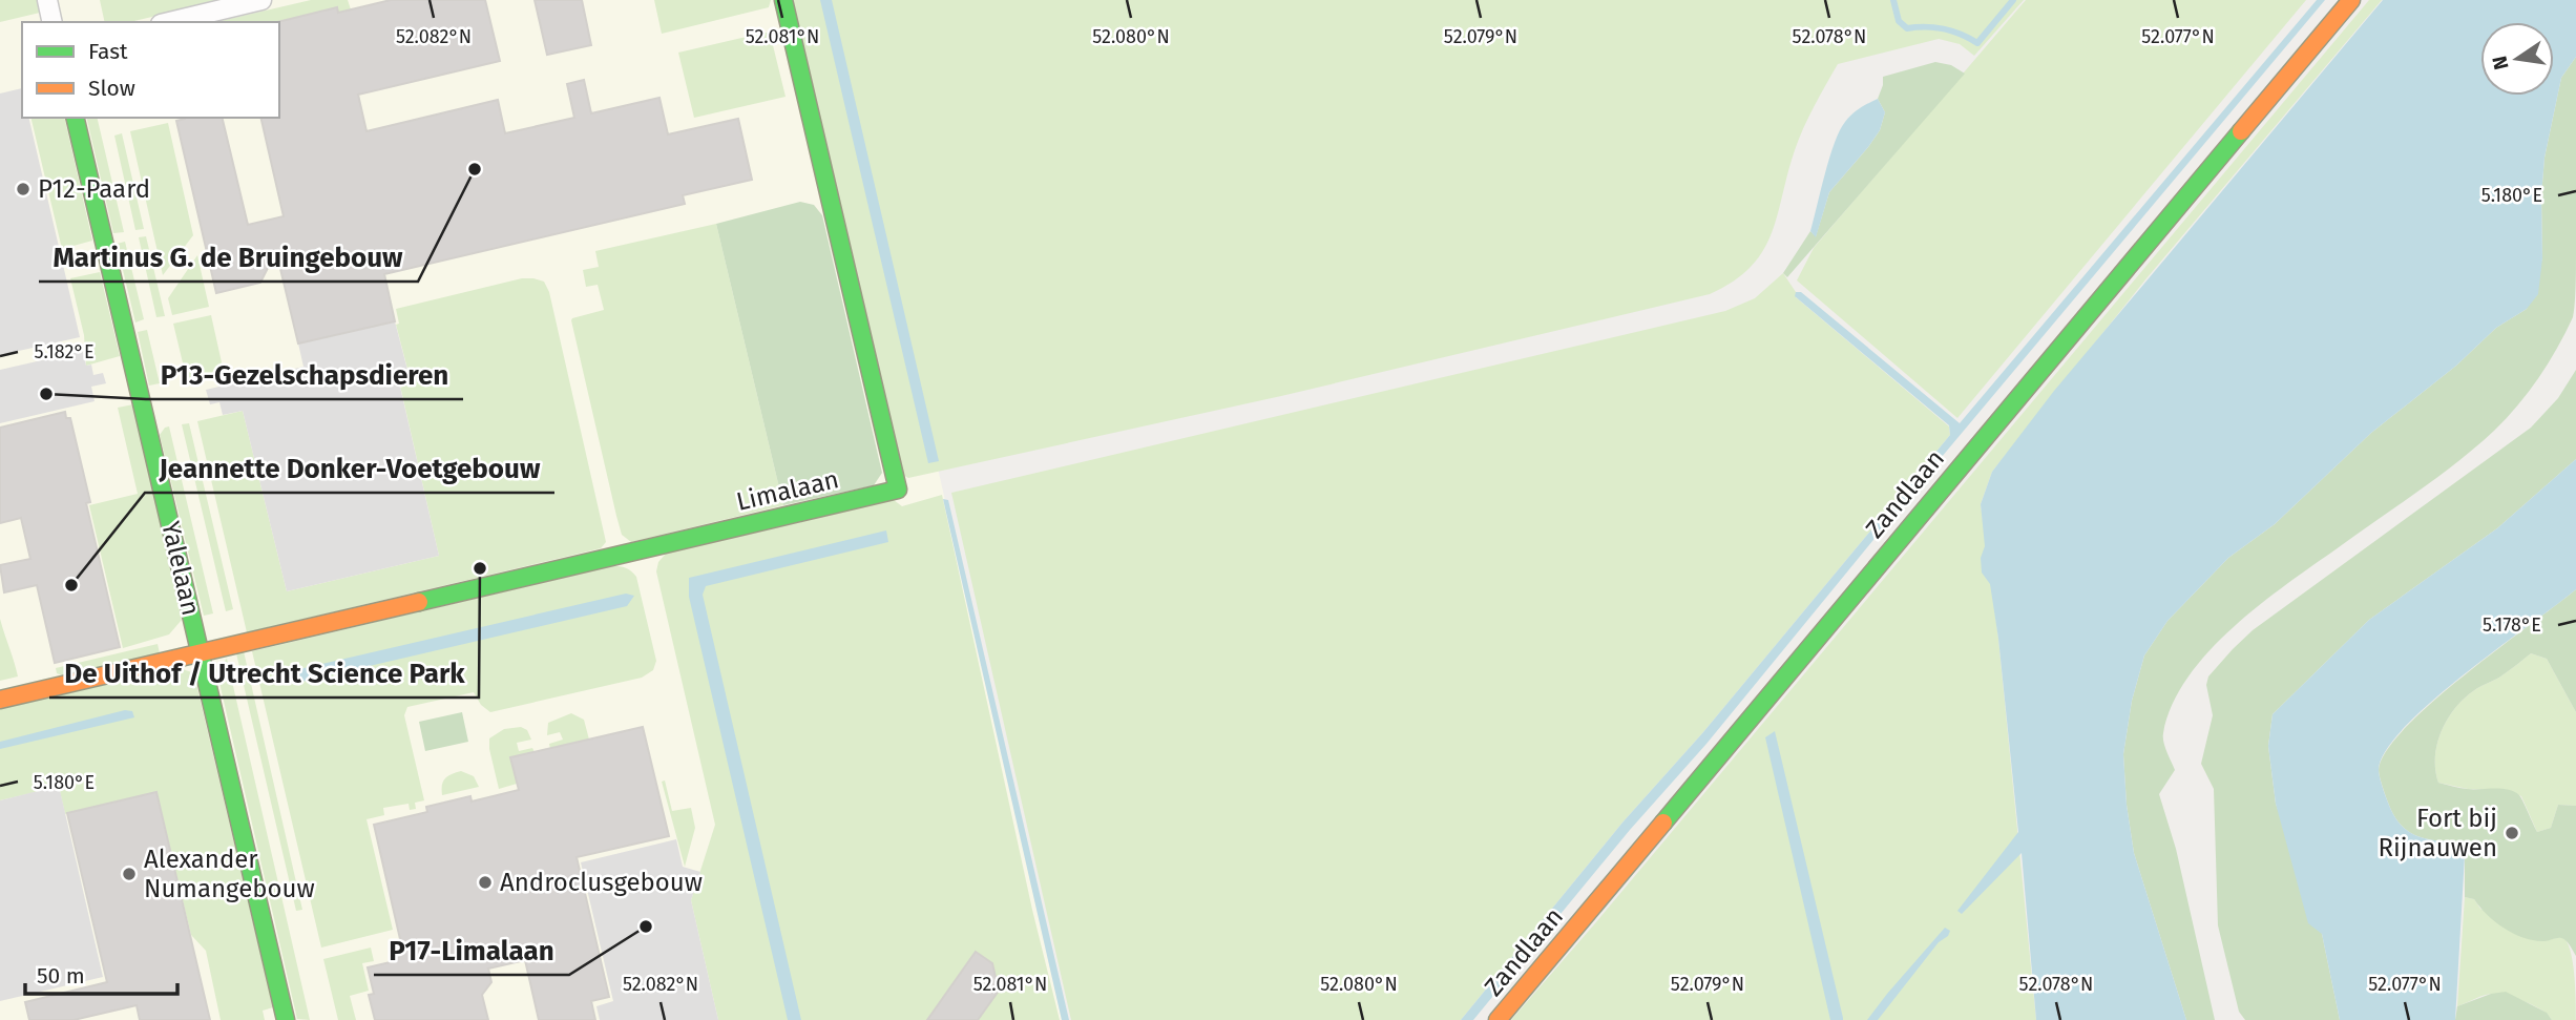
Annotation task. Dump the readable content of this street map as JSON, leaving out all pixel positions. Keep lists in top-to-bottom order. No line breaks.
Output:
{"streets":{"street":["Limalaan","Zandlaan","Yalelaan"]},"crossings":[["Limalaan","Yalelaan"]],"places":["Martinus G. de Bruingebouw","P12-Paard","P13-Gezelschapsdieren","De Uithof / Utrecht Science Park","Jeannette Donker-Voetgebouw","Fort bij Rijnauwen","Alexander Numangebouw","Androclusgebouw","P17-Limalaan"],"legend":["Fast","Slow"],"scale_bar":"50 m","north":"left","coordinates":["52.082°N","52.081°N","52.080°N","52.079°N","52.078°N","52.077°N","5.180°E","5.182°E","5.178°E"]}
